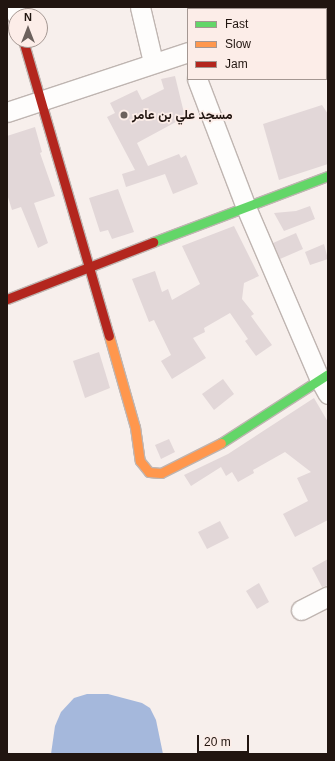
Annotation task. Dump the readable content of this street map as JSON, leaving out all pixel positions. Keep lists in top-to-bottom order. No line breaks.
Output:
{"places":["مسجد علي بن عامر"],"legend":["Fast","Slow","Jam"],"scale_bar":"20 m","north":"top"}
